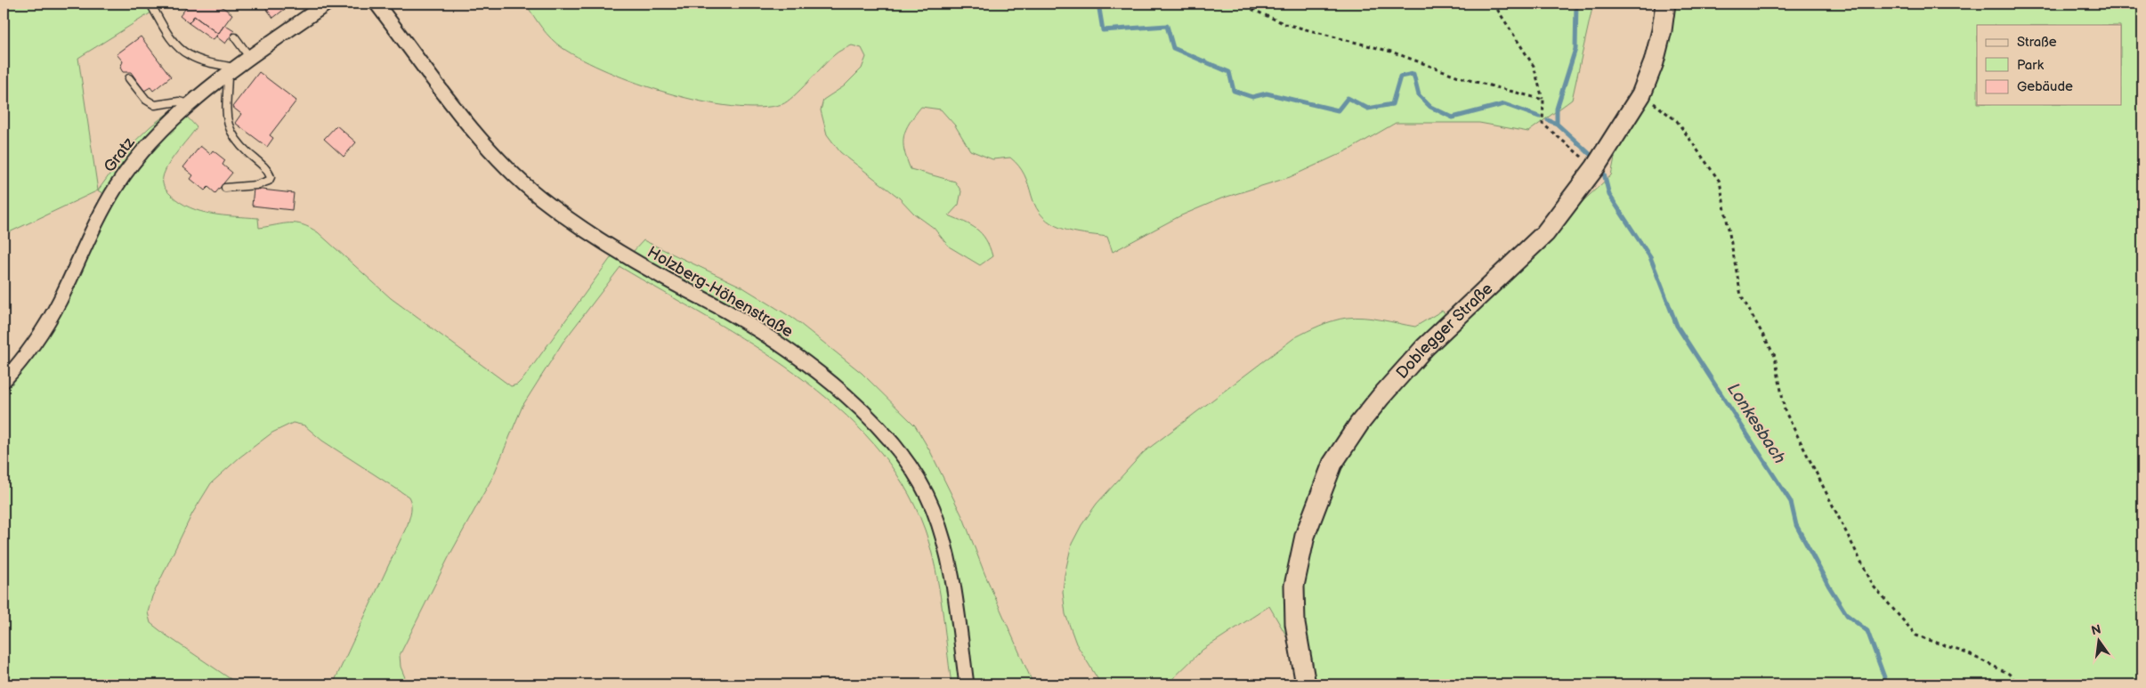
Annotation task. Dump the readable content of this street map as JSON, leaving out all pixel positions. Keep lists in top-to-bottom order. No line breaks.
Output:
{"streets":{"street":["Gratz","Holzberg-Höhenstraße","Doblegger Straße"]},"water":["Lonkesbach"],"legend":["Straße","Park","Gebäude"],"north":"top"}
